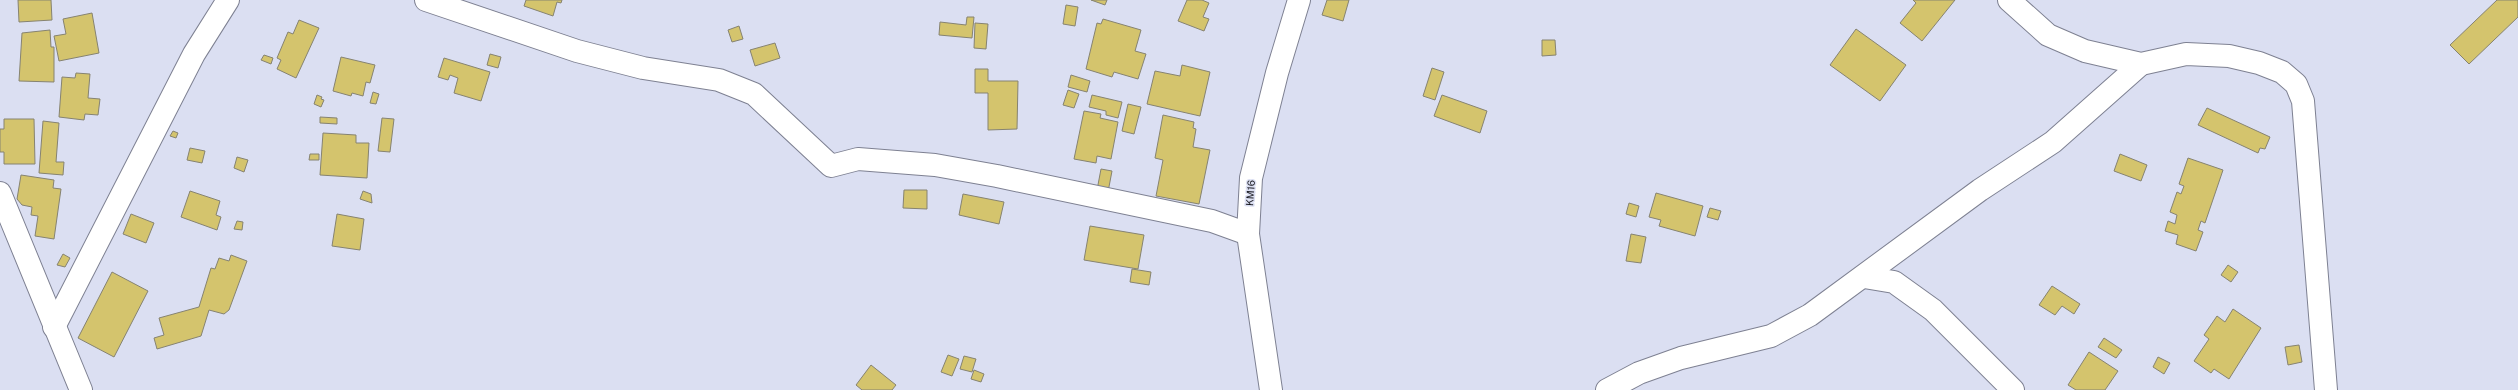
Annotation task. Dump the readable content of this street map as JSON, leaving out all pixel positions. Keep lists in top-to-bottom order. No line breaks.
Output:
{"streets":{"street":["KM16"]}}
